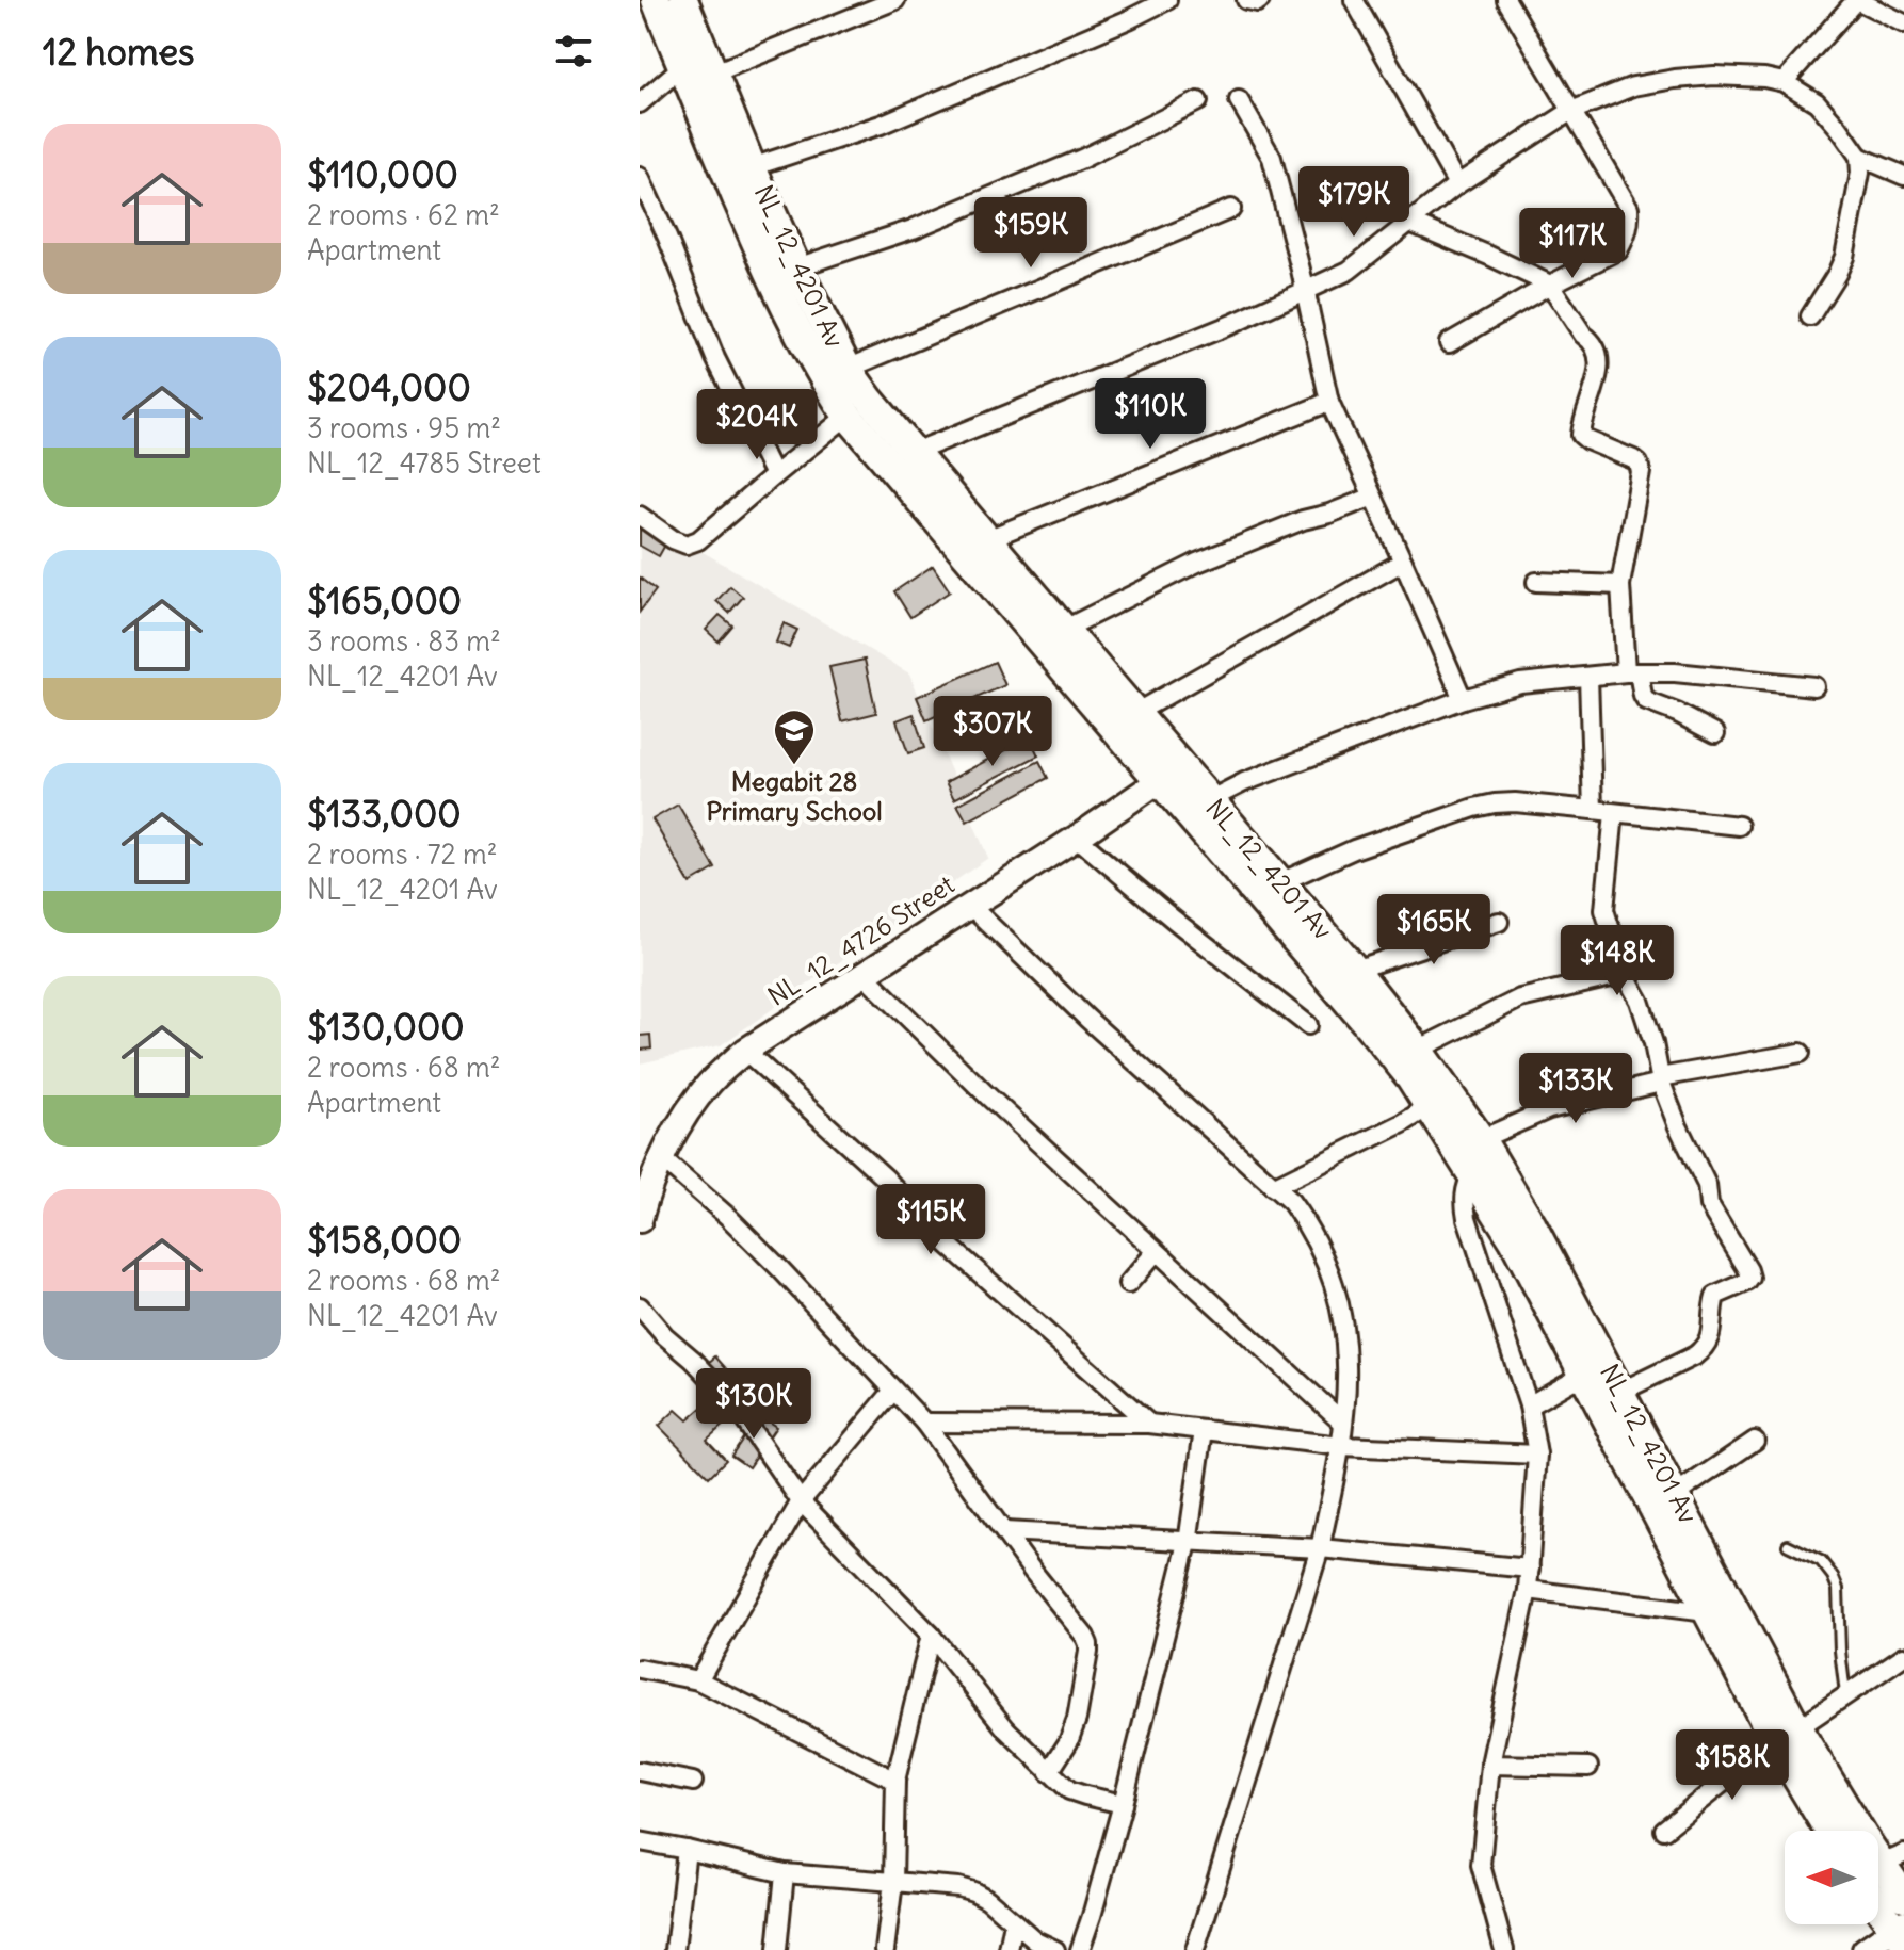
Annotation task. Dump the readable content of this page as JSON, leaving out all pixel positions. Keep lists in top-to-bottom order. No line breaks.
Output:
{"streets":{"main road":["NL_12_4201 Av"],"street":["NL_12_4726 Street"]},"crossings":[["NL_12_4201 Av","NL_12_4726 Street"]],"places":{"school or university":["Megabit 28 Primary School"]},"north":"left","page":{"heading":"12 homes","list":[{"name":"$110,000","note":"2 rooms · 62 m² · Apartment"},{"name":"$204,000","note":"3 rooms · 95 m² · NL_12_4785 Street"},{"name":"$165,000","note":"3 rooms · 83 m² · NL_12_4201 Av"},{"name":"$133,000","note":"2 rooms · 72 m² · NL_12_4201 Av"},{"name":"$130,000","note":"2 rooms · 68 m² · Apartment"},{"name":"$158,000","note":"2 rooms · 68 m² · NL_12_4201 Av"}],"price":["$179K","$159K","$117K","$110K","$204K","$307K","$165K","$148K","$133K","$115K","$130K","$158K"]}}
